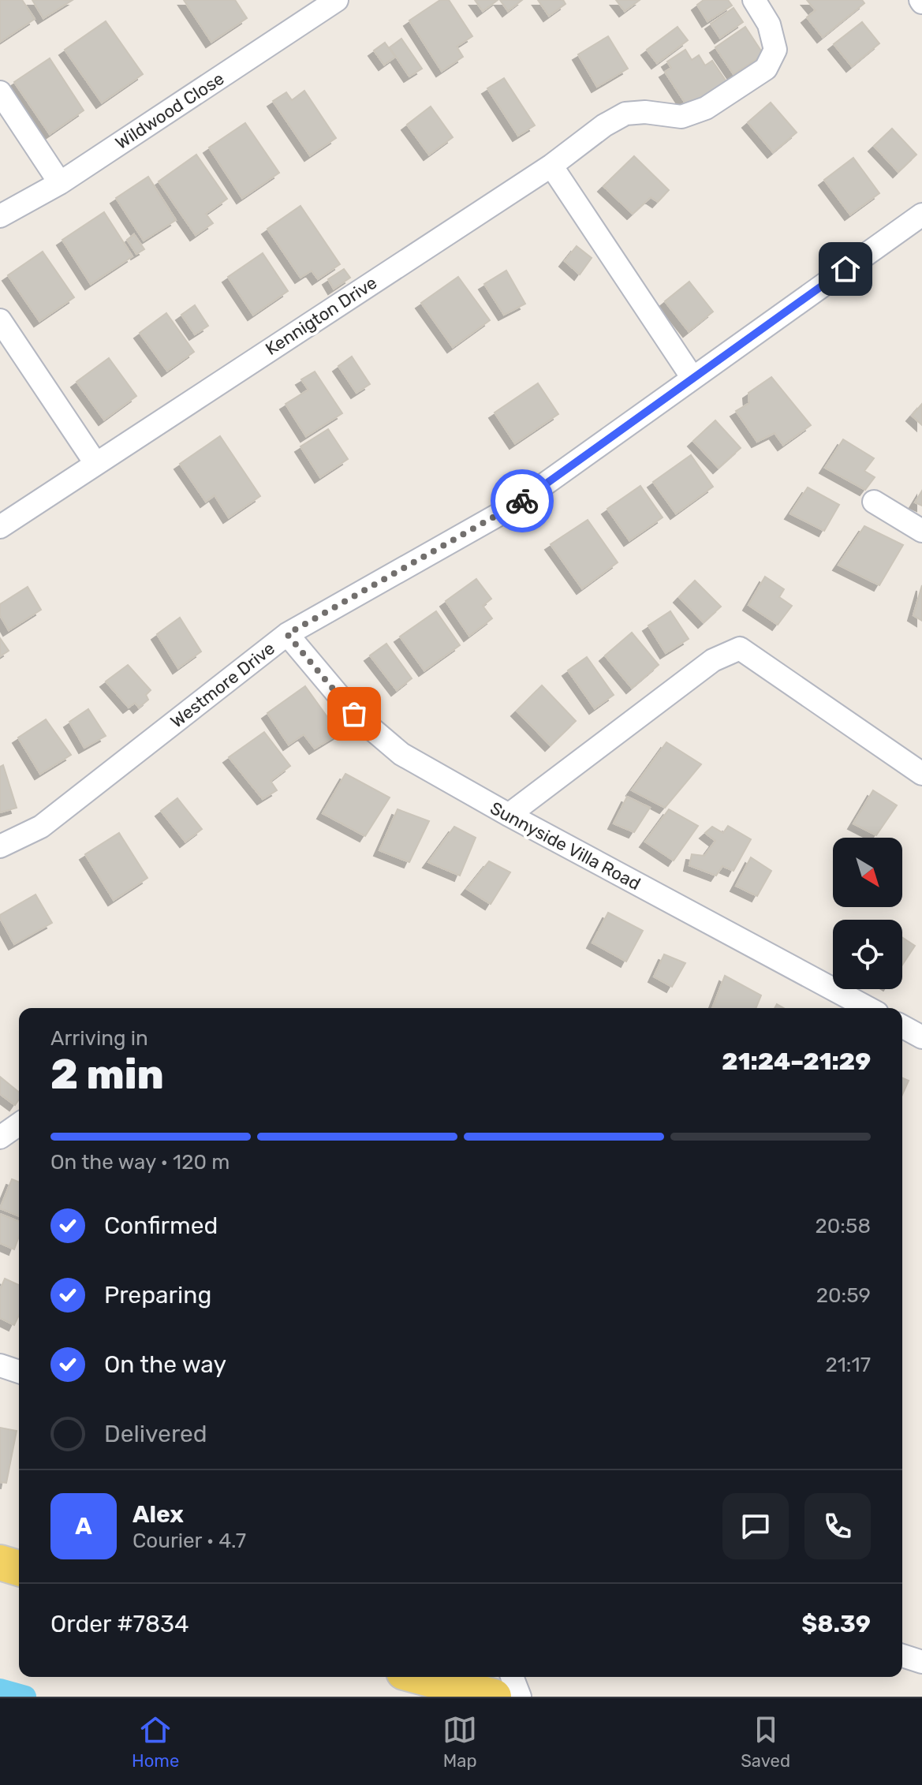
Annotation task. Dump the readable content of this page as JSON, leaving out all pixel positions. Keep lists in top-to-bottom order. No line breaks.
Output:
{"streets":{"street":["Wildwood Close","Kennigton Drive","Westmore Drive","Sunnyside Villa Road"]},"crossings":[["Westmore Drive","Sunnyside Villa Road"]],"north":"bottom right","page":{"heading":["2 min","Arriving in","21:24–21:29"],"panel":["Alex","Courier · 4.7","Order #7834","$8.39"],"bar":"On the way · 120 m","list":[["Confirmed","20:58"],["Preparing","20:59"],["On the way","21:17"],"Delivered"],"round":"A","tabs":["Home","Map","Saved"]}}
